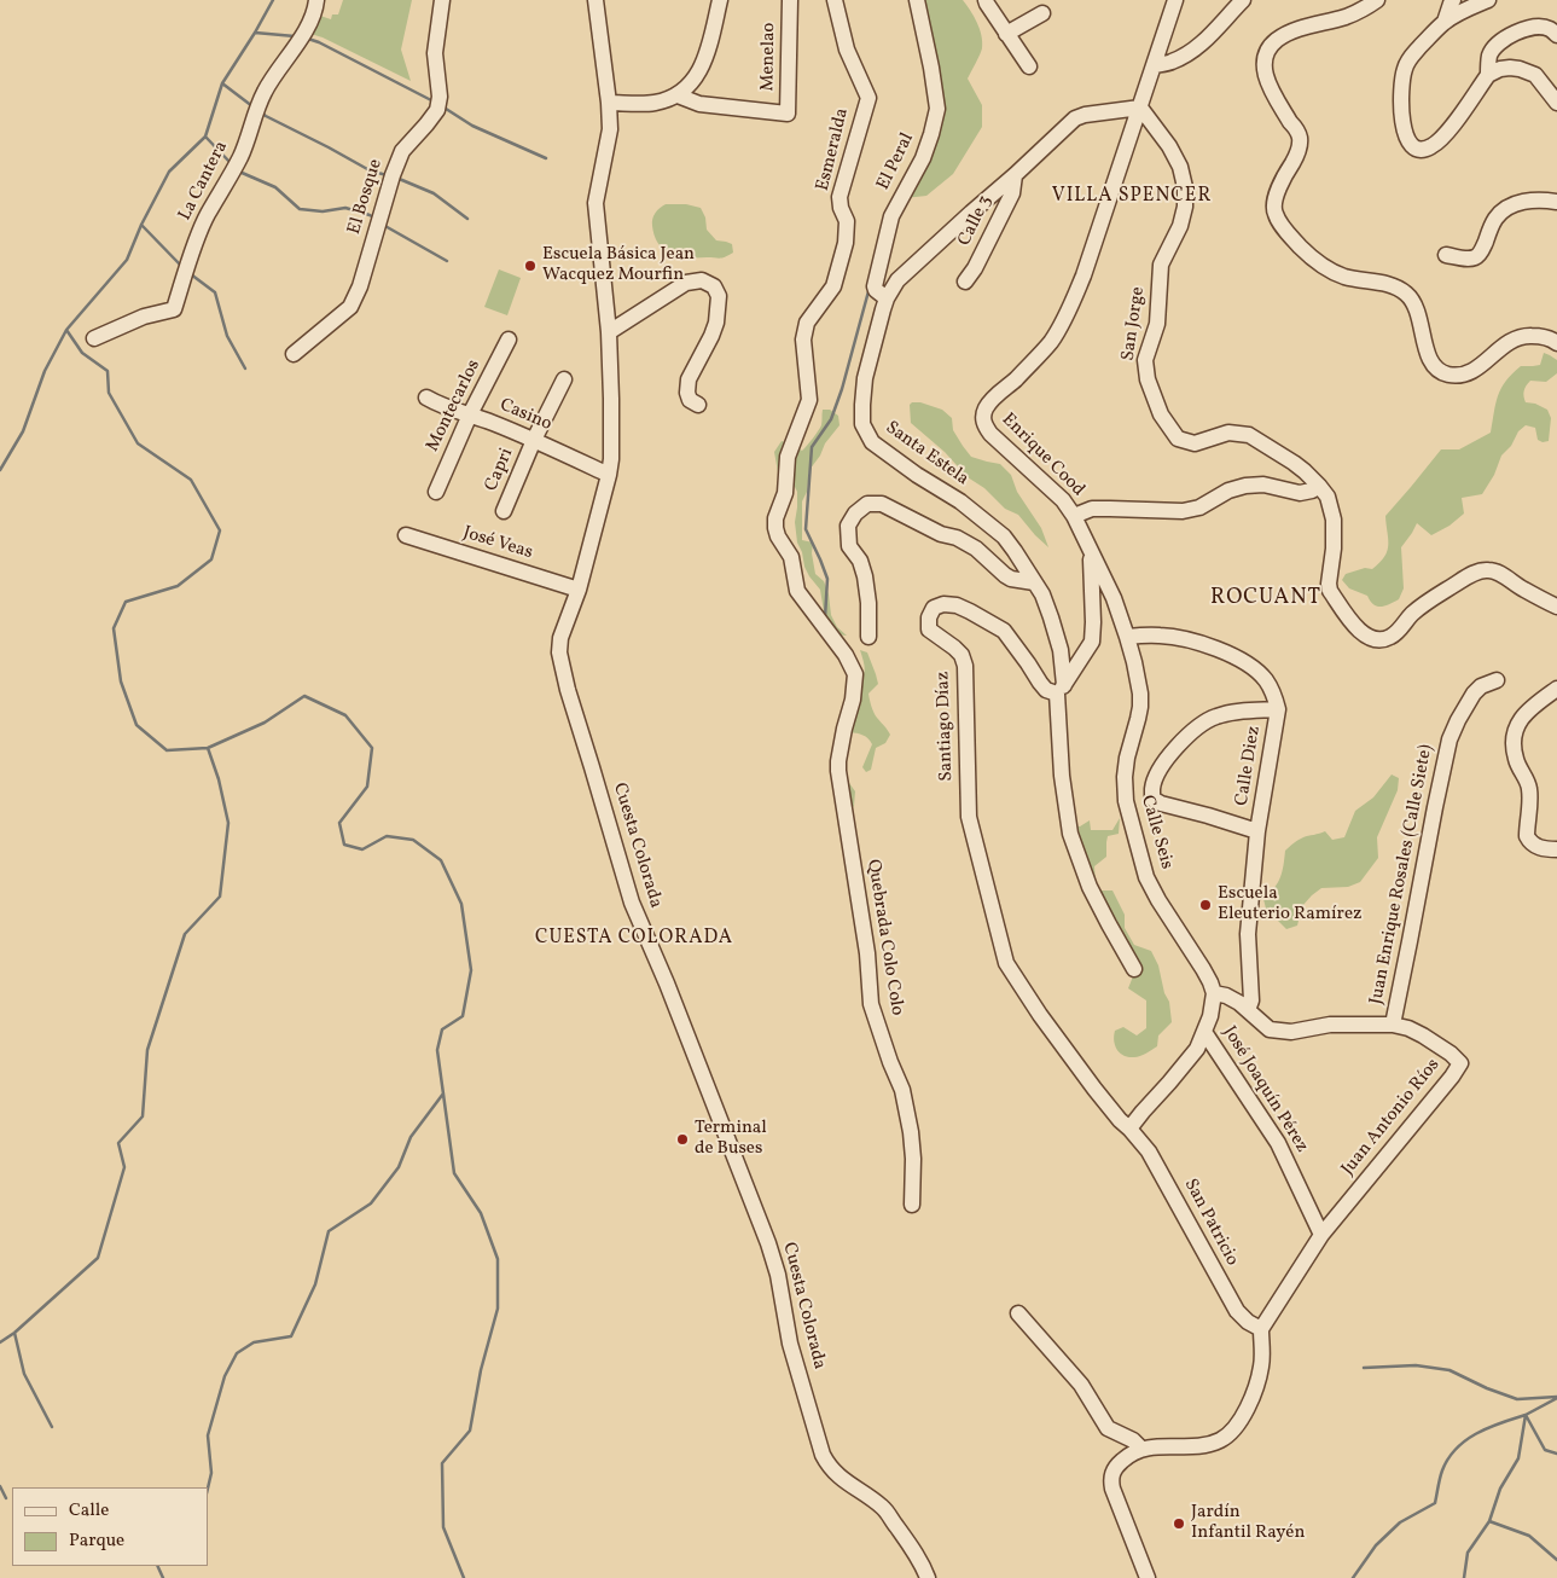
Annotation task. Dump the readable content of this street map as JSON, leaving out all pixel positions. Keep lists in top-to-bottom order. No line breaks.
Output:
{"streets":{"street":["Menelao","Esmeralda","El Peral","La Cantera","El Bosque","Calle 3","San Jorge","Montecarlos","Casino","Santa Estela","Enrique Cood","Capri","José Veas","Santiago Díaz","Calle Diez","Calle Seis","Cuesta Colorada","Juan Enrique Rosales (Calle Siete)","Quebrada Colo Colo","José Joaquín Pérez","Juan Antonio Ríos","San Patricio"]},"crossings":[["Esmeralda","Quebrada Colo Colo"],["El Peral","Santa Estela"],["Calle 3","Santa Estela"],["San Jorge","Santa Estela"],["San Jorge","Enrique Cood"],["Montecarlos","Casino"],["Casino","Capri"],["Casino","Cuesta Colorada"],["Santa Estela","Enrique Cood"],["Santa Estela","Santiago Díaz"],["Enrique Cood","Calle Seis"],["José Veas","Cuesta Colorada"],["Santiago Díaz","San Patricio"],["Calle Diez","Calle Seis"],["Calle Diez","Juan Antonio Ríos"],["Calle Seis","Juan Antonio Ríos"],["Juan Enrique Rosales (Calle Siete)","Juan Antonio Ríos"],["José Joaquín Pérez","Juan Antonio Ríos"],["Juan Antonio Ríos","San Patricio"]],"districts":["VILLA SPENCER","ROCUANT","CUESTA COLORADA"],"places":["Escuela Básica Jean Wacquez Mourfin","Escuela Eleuterio Ramírez","Terminal de Buses","Jardín Infantil Rayén"],"legend":["Calle","Parque"]}
